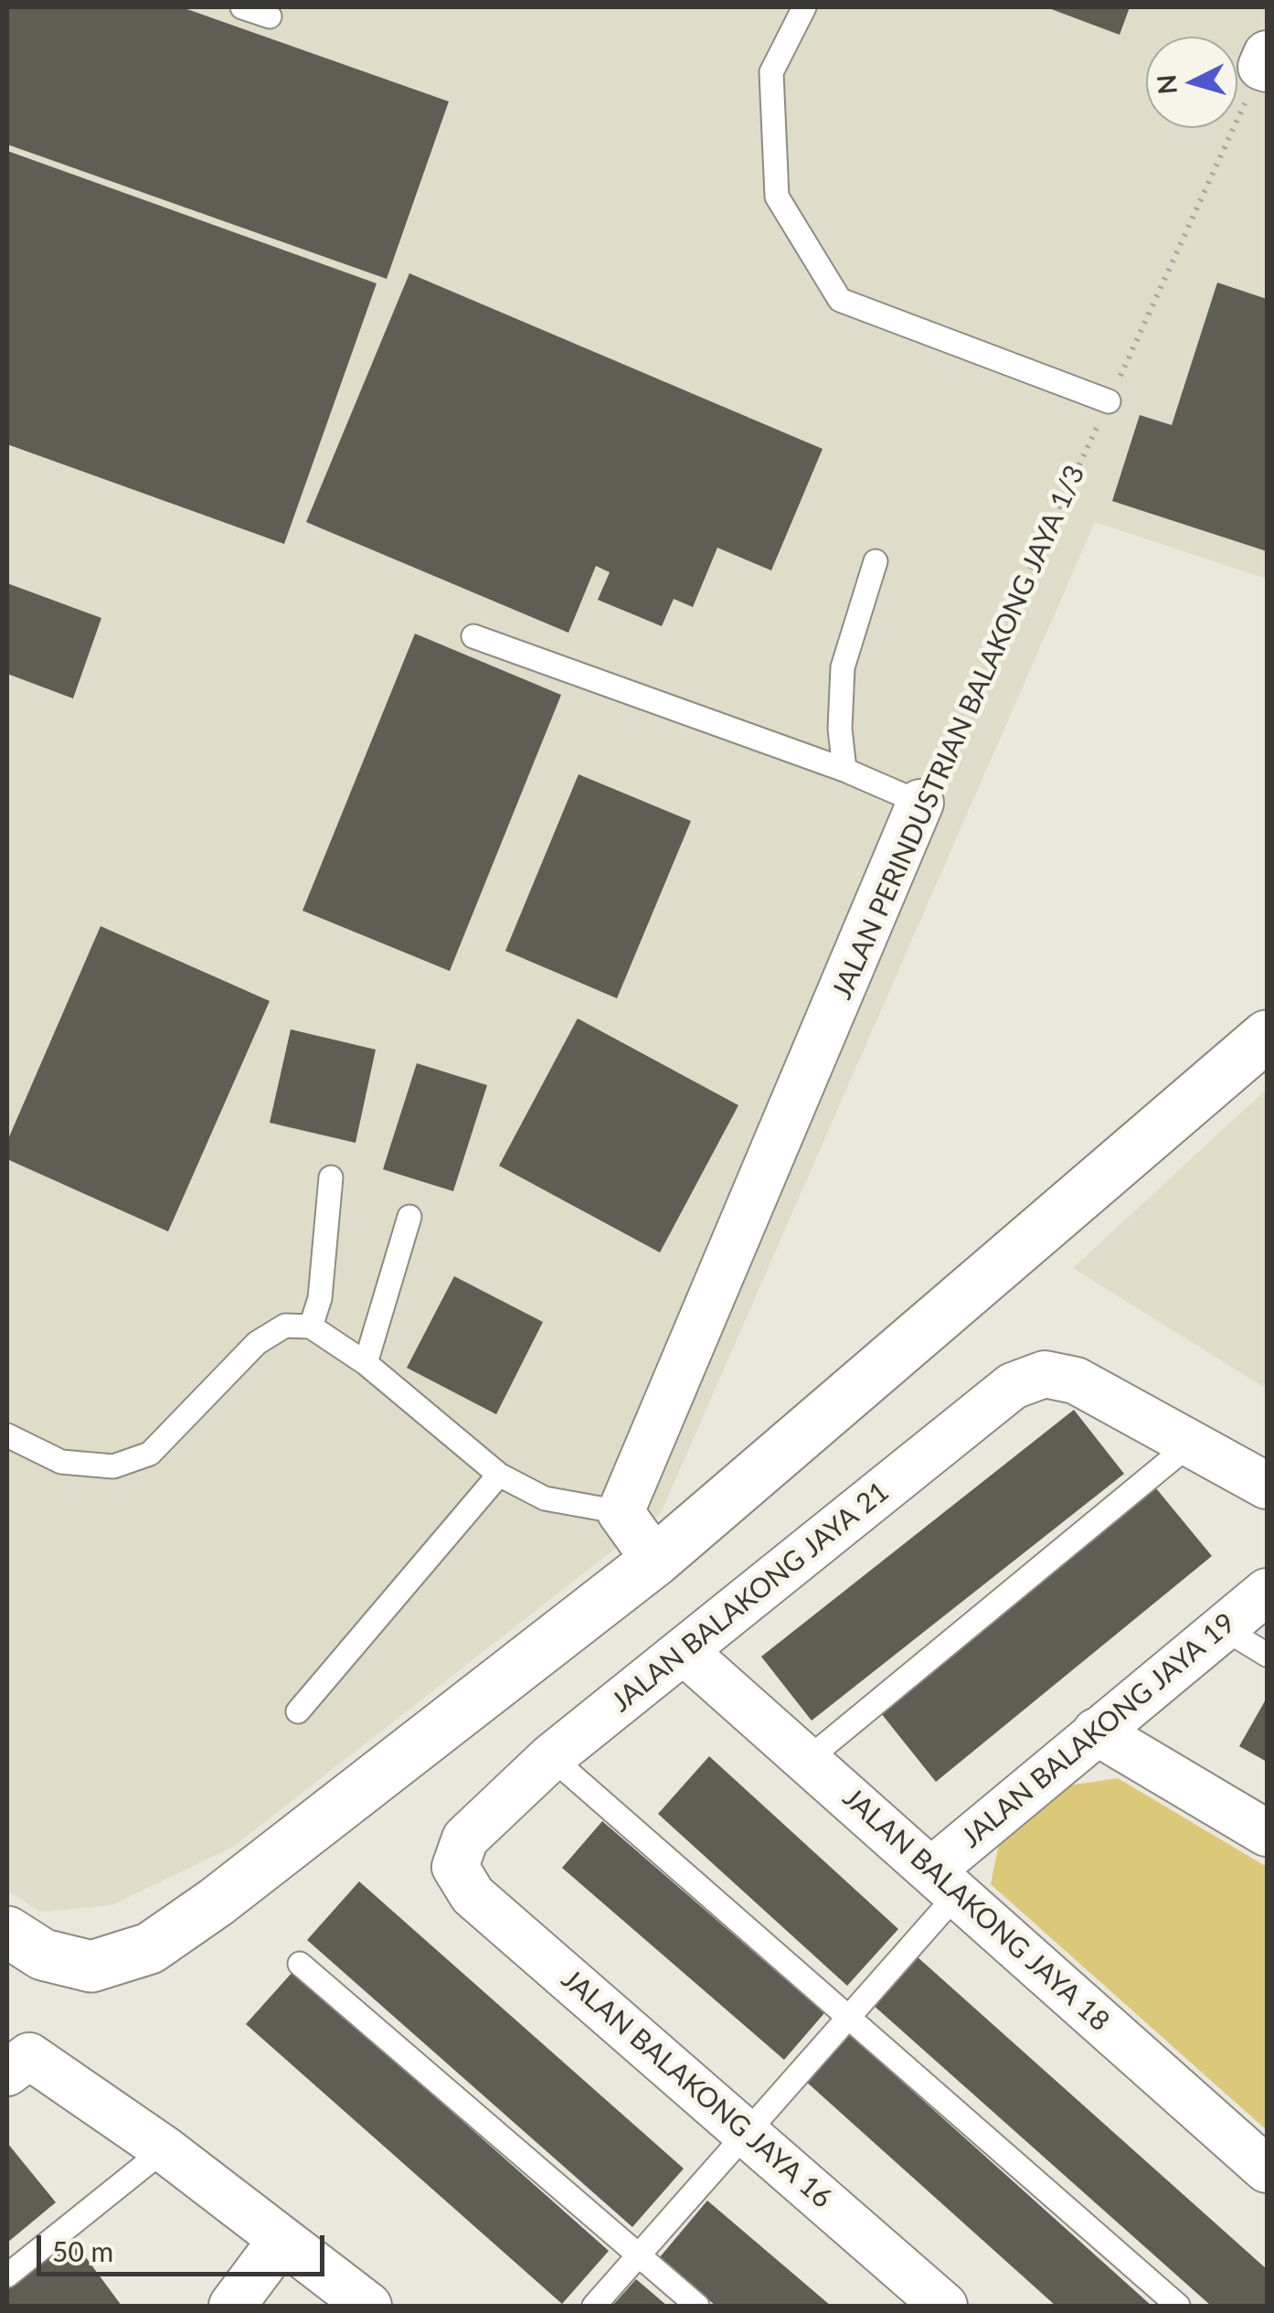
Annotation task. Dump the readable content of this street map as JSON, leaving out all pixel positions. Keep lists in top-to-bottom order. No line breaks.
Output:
{"streets":{"street":["JALAN PERINDUSTRIAN BALAKONG JAYA 1/3","JALAN BALAKONG JAYA 21","JALAN BALAKONG JAYA 19","JALAN BALAKONG JAYA 18","JALAN BALAKONG JAYA 16"]},"crossings":[["JALAN BALAKONG JAYA 21","JALAN BALAKONG JAYA 18"],["JALAN BALAKONG JAYA 21","JALAN BALAKONG JAYA 16"],["JALAN BALAKONG JAYA 19","JALAN BALAKONG JAYA 18"]],"scale_bar":"50 m","north":"left"}
